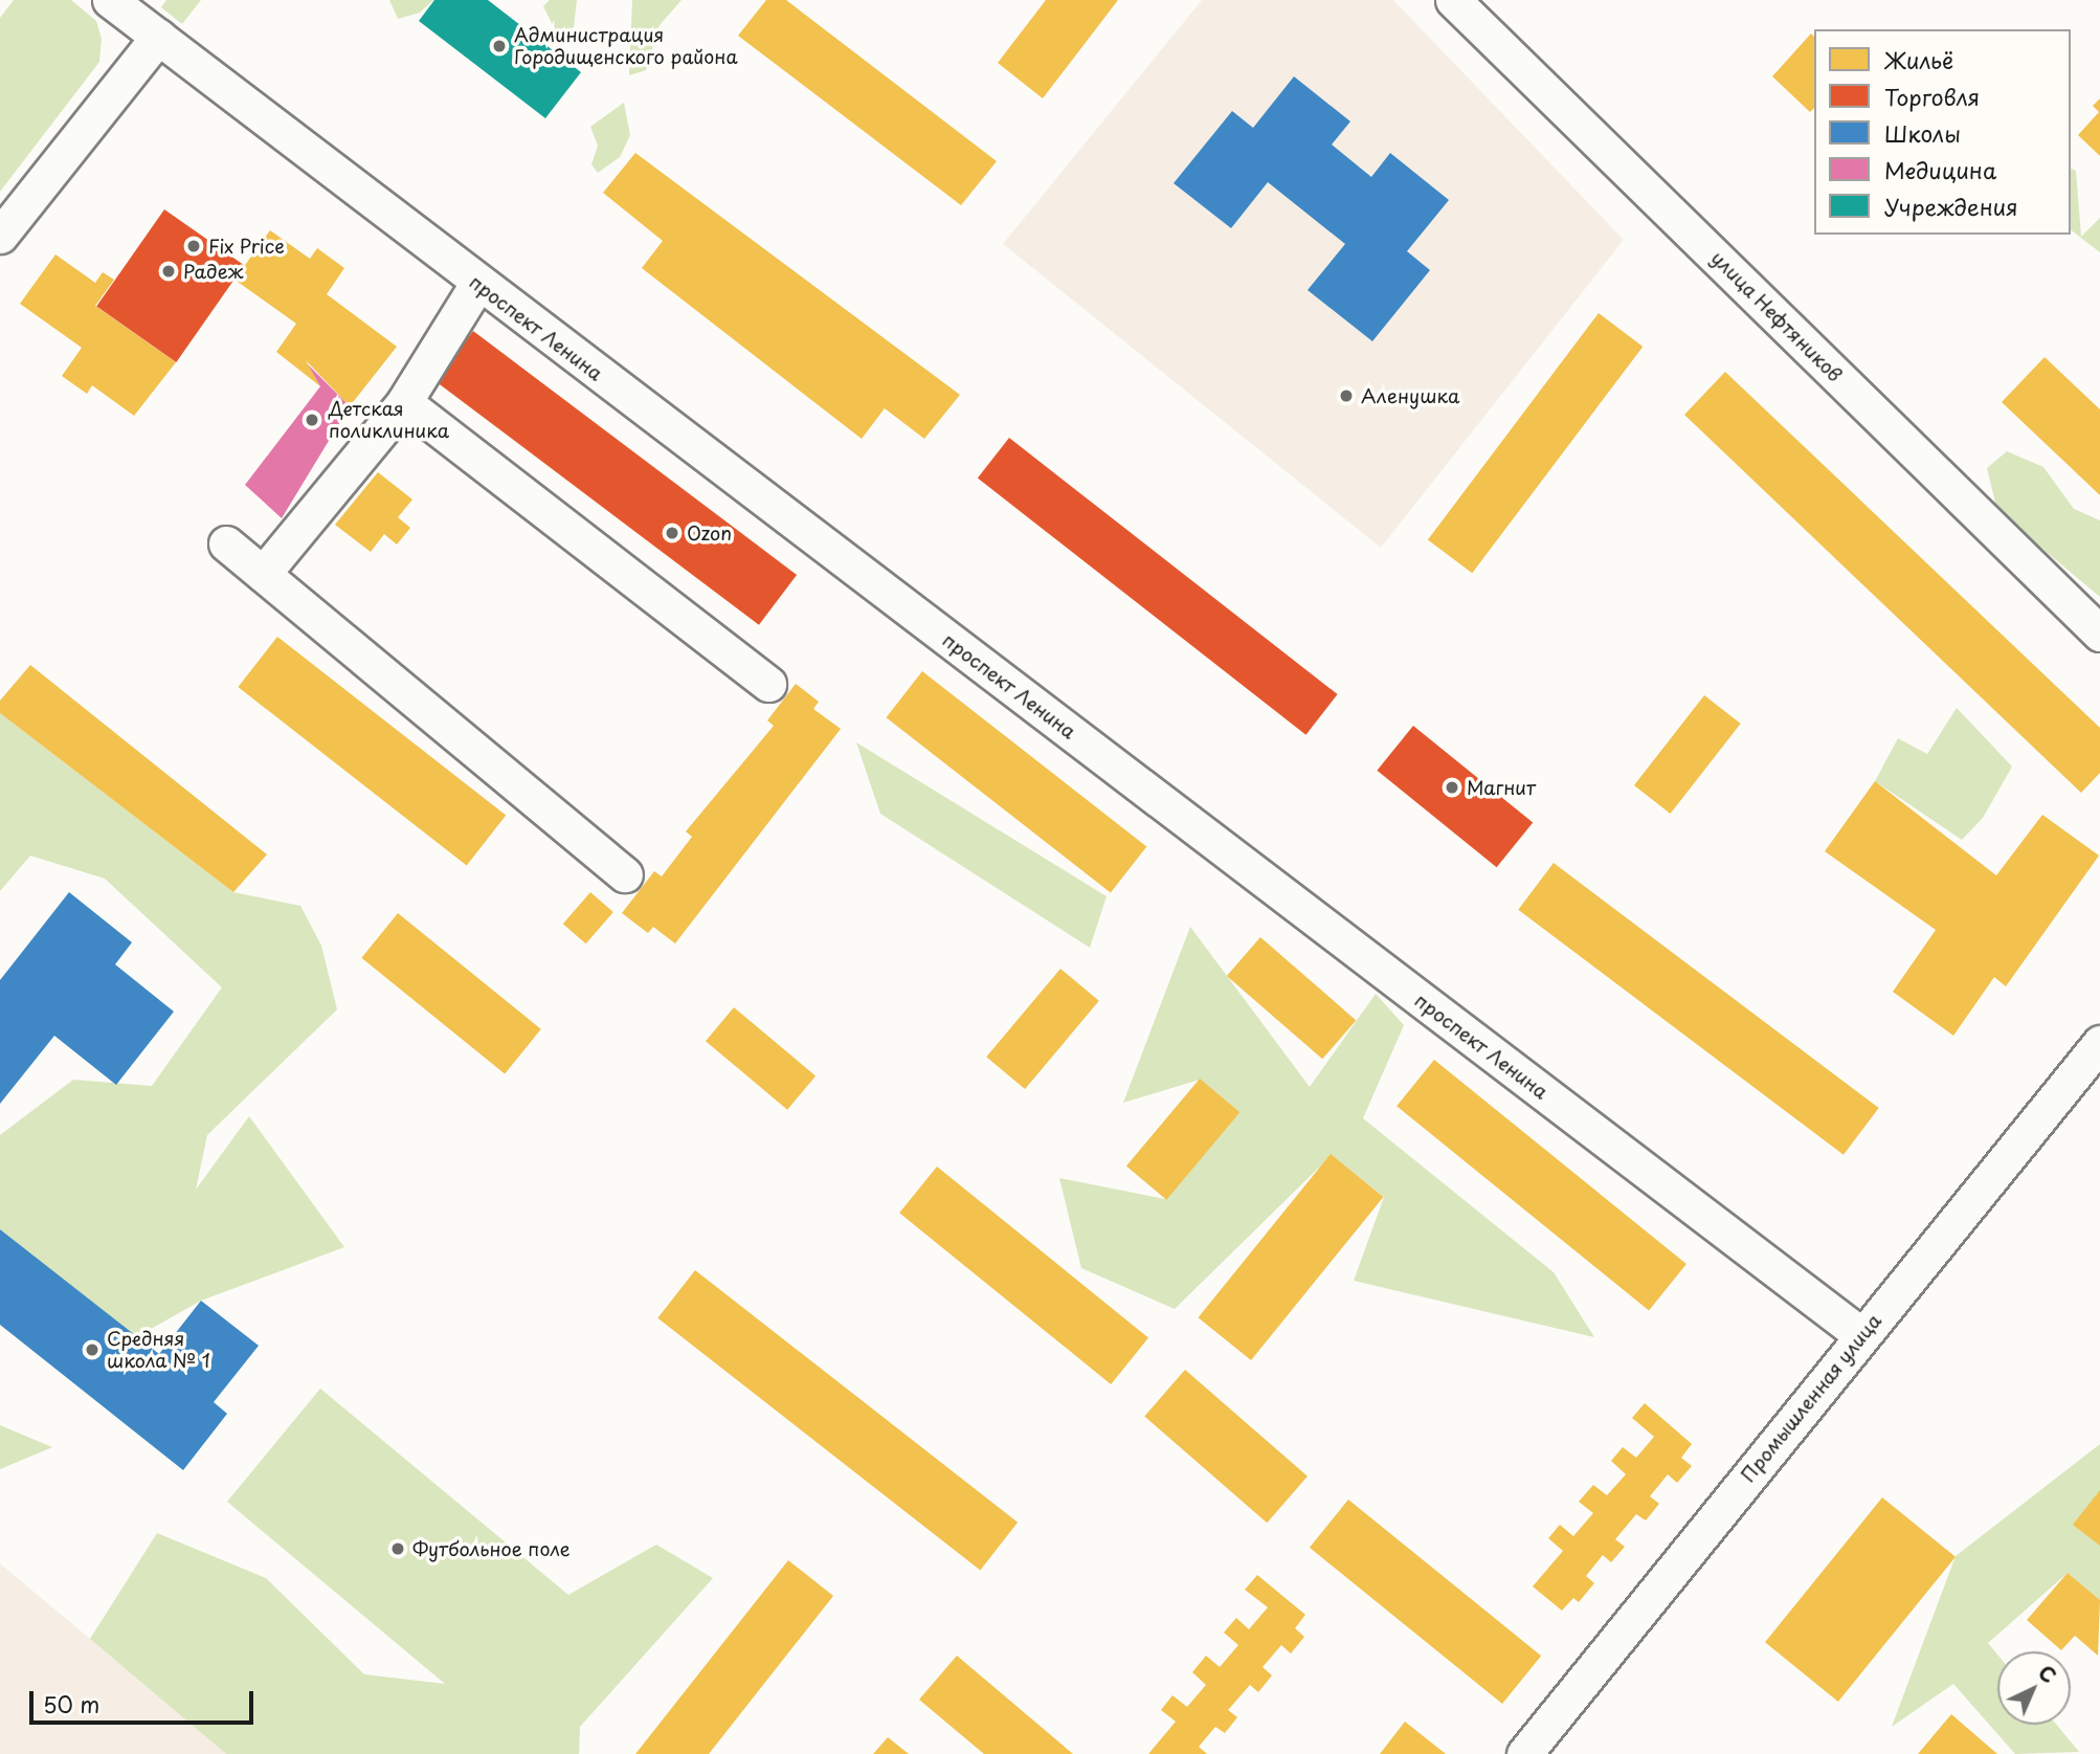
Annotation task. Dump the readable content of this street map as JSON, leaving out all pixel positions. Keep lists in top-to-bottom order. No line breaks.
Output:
{"streets":{"street":["улица Нефтяников","проспект Ленина","Промышленная улица"]},"crossings":[["проспект Ленина","Промышленная улица"]],"places":["Администрация Городищенского района","Fix Price","Радеж","Аленушка","Детская поликлиника","Ozon","Магнит","Средняя школа № 1","Футбольное поле"],"legend":["Жильё","Торговля","Школы","Медицина","Учреждения"],"scale_bar":"50 m","north":"top right"}
